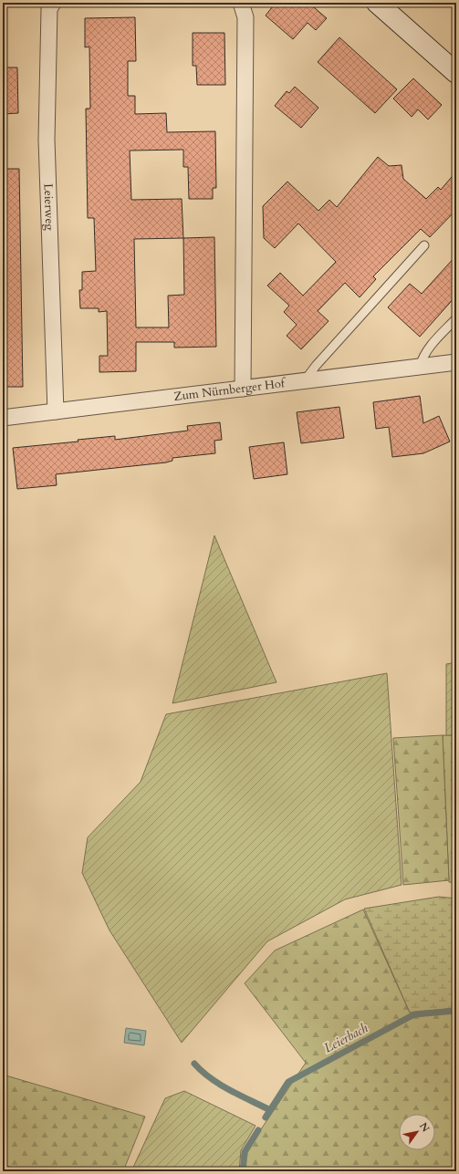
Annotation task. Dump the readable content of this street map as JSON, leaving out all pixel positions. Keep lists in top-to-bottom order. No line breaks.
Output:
{"streets":{"street":["Leierweg","Zum Nürnberger Hof"]},"crossings":[["Leierweg","Zum Nürnberger Hof"]],"water":["Leierbach"],"north":"top right"}
